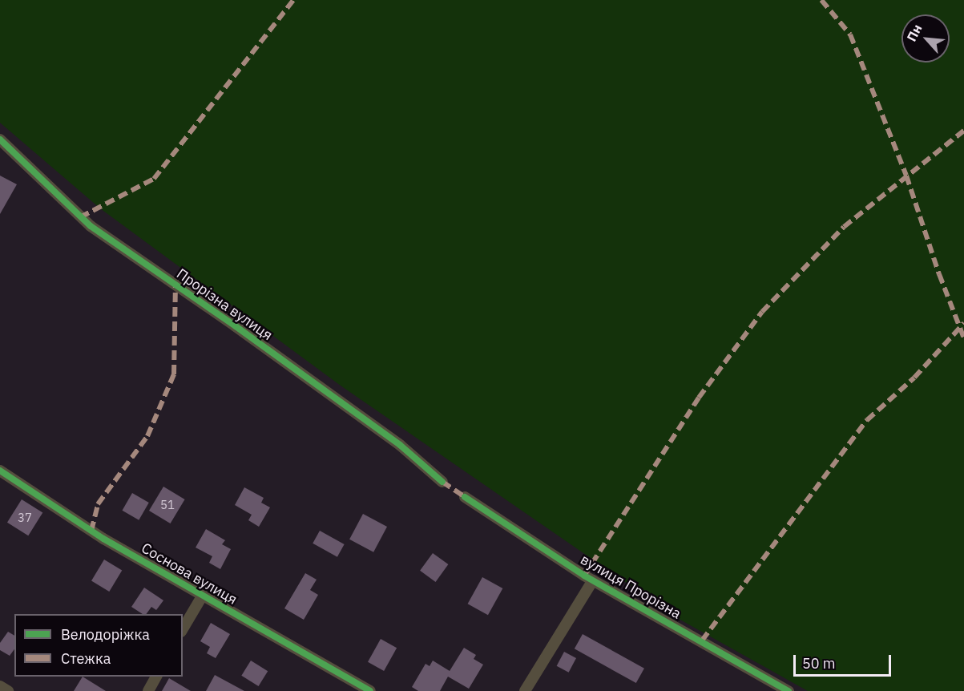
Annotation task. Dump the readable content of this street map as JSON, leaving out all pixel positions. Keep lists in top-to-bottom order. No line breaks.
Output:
{"streets":{"street":["Прорізна вулиця","Соснова вулиця","вулиця Прорізна"]},"house_numbers":["51","37"],"legend":["Велодоріжка","Стежка"],"scale_bar":"50 m","north":"top left"}
